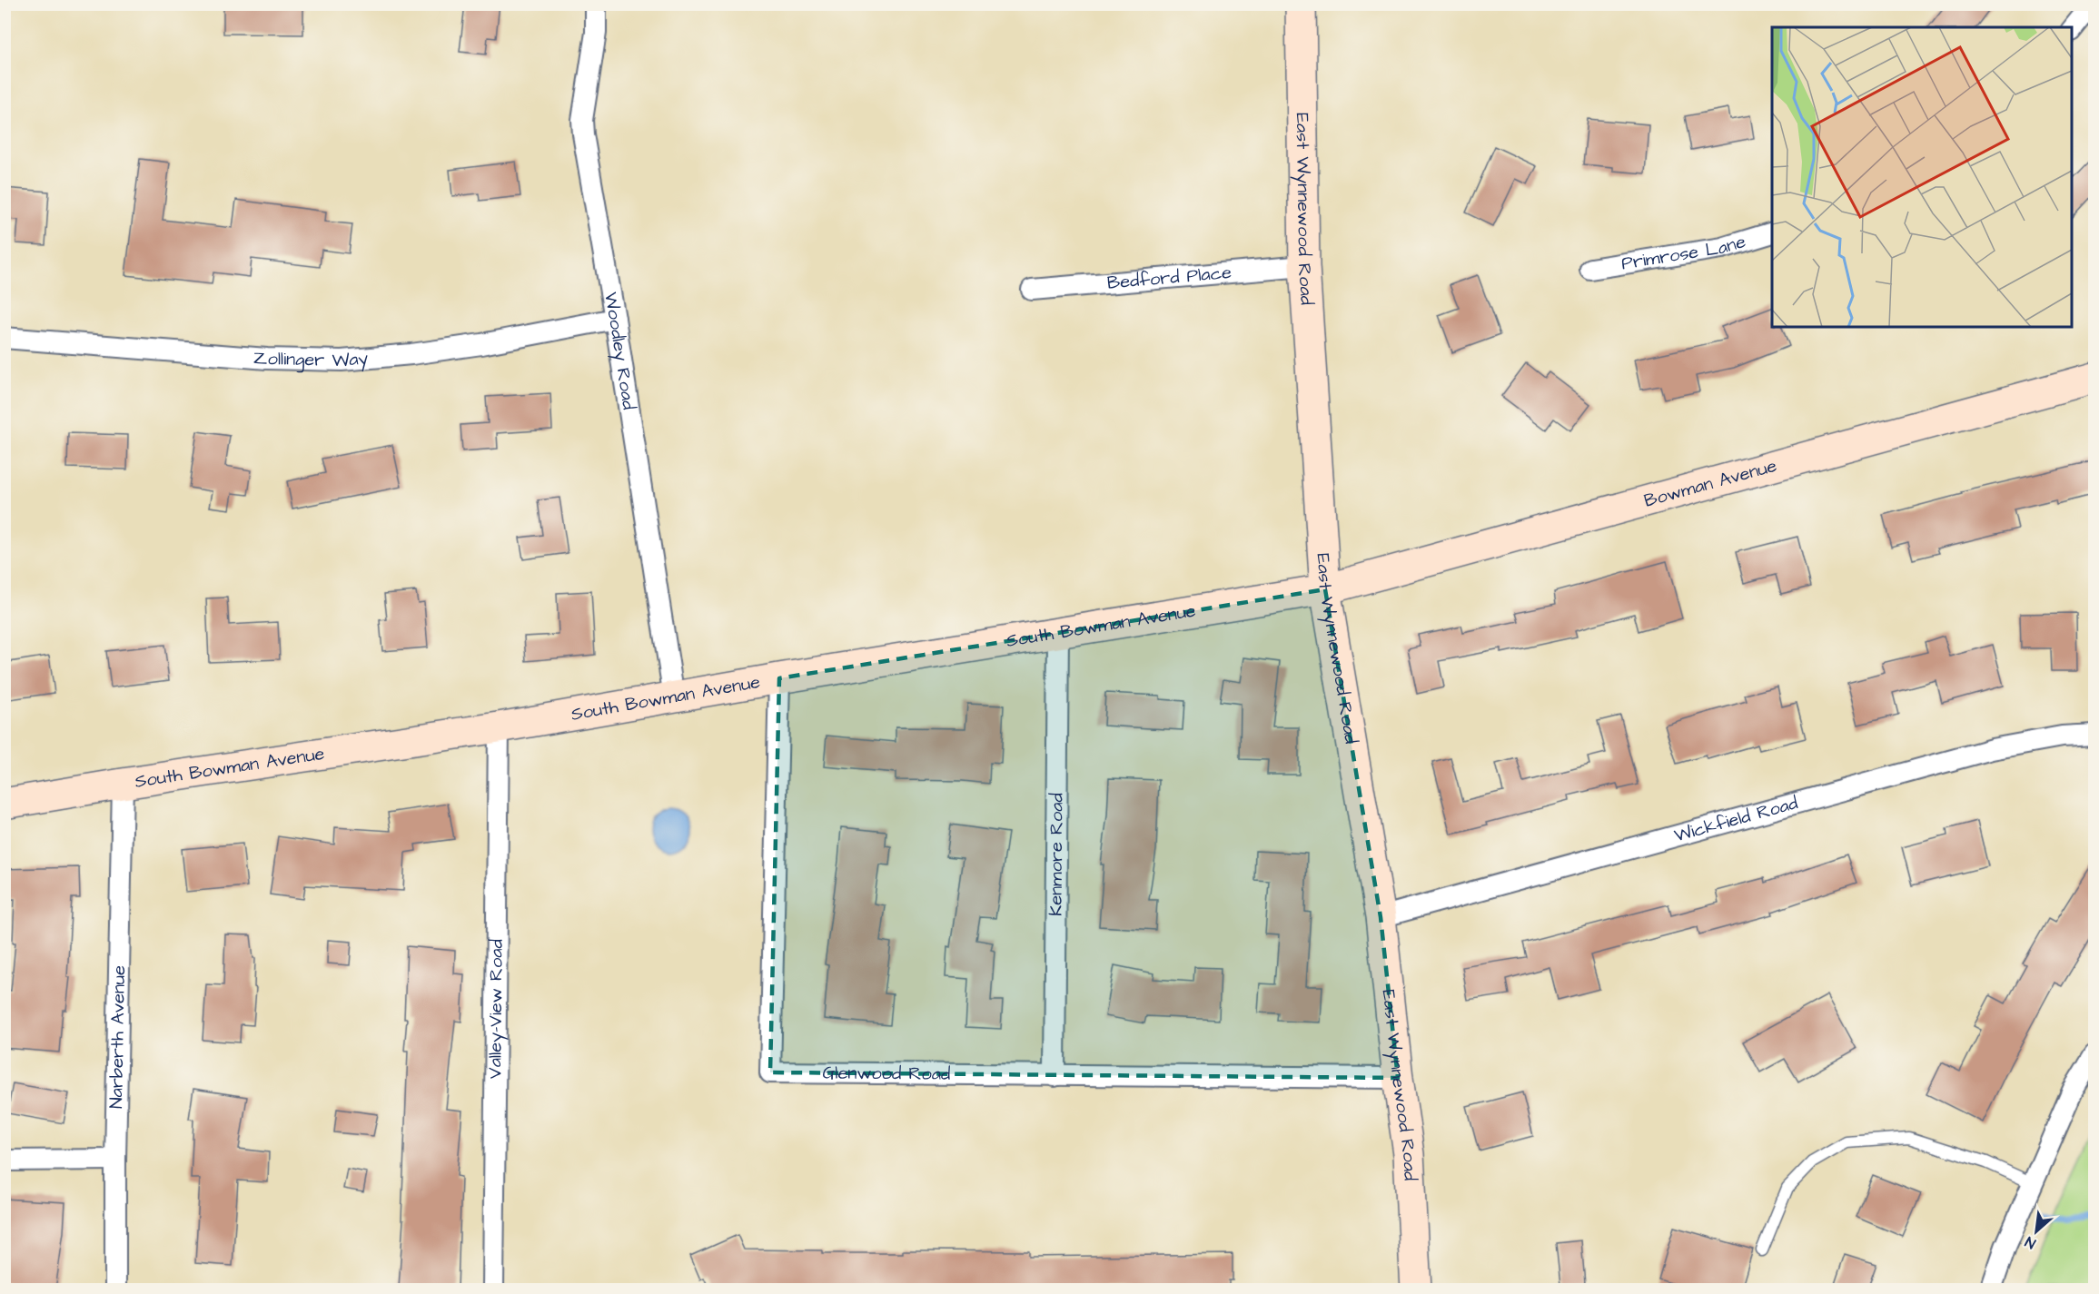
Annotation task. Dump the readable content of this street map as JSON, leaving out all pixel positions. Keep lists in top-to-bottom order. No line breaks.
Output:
{"streets":{"street":["East Wynnewood Road","Primrose Lane","Bedford Place","Woodley Road","Zollinger Way","Bowman Avenue","South Bowman Avenue","Wickfield Road","Kenmore Road","Valley-View Road","Narberth Avenue","Glenwood Road"]},"crossings":[["East Wynnewood Road","Bedford Place"],["East Wynnewood Road","Bowman Avenue"],["East Wynnewood Road","South Bowman Avenue"],["East Wynnewood Road","Wickfield Road"],["East Wynnewood Road","Glenwood Road"],["Woodley Road","Zollinger Way"],["Woodley Road","South Bowman Avenue"],["Bowman Avenue","South Bowman Avenue"],["South Bowman Avenue","Kenmore Road"],["South Bowman Avenue","Valley-View Road"],["South Bowman Avenue","Narberth Avenue"],["South Bowman Avenue","Glenwood Road"],["Kenmore Road","Glenwood Road"]],"north":"bottom left"}
